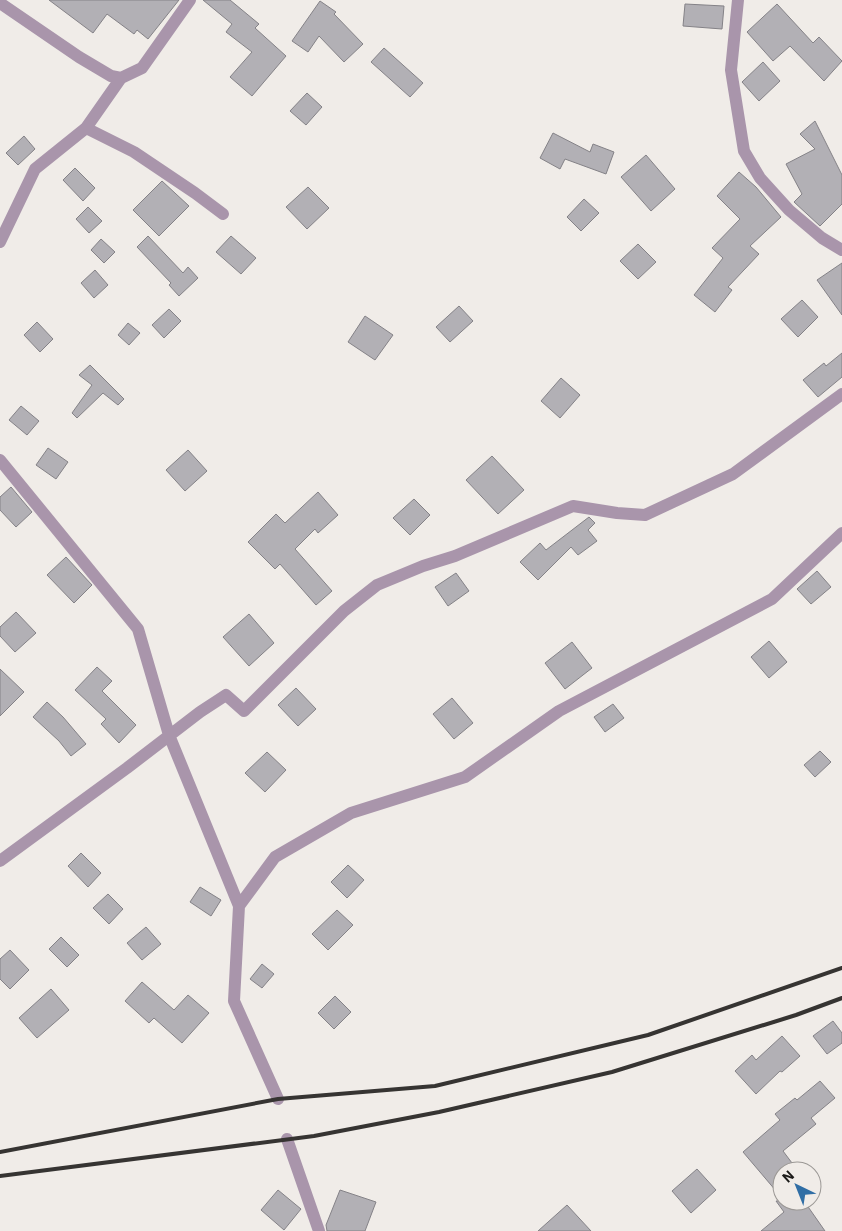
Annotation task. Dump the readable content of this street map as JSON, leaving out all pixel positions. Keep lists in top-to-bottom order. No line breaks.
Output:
{"north":"top left"}
